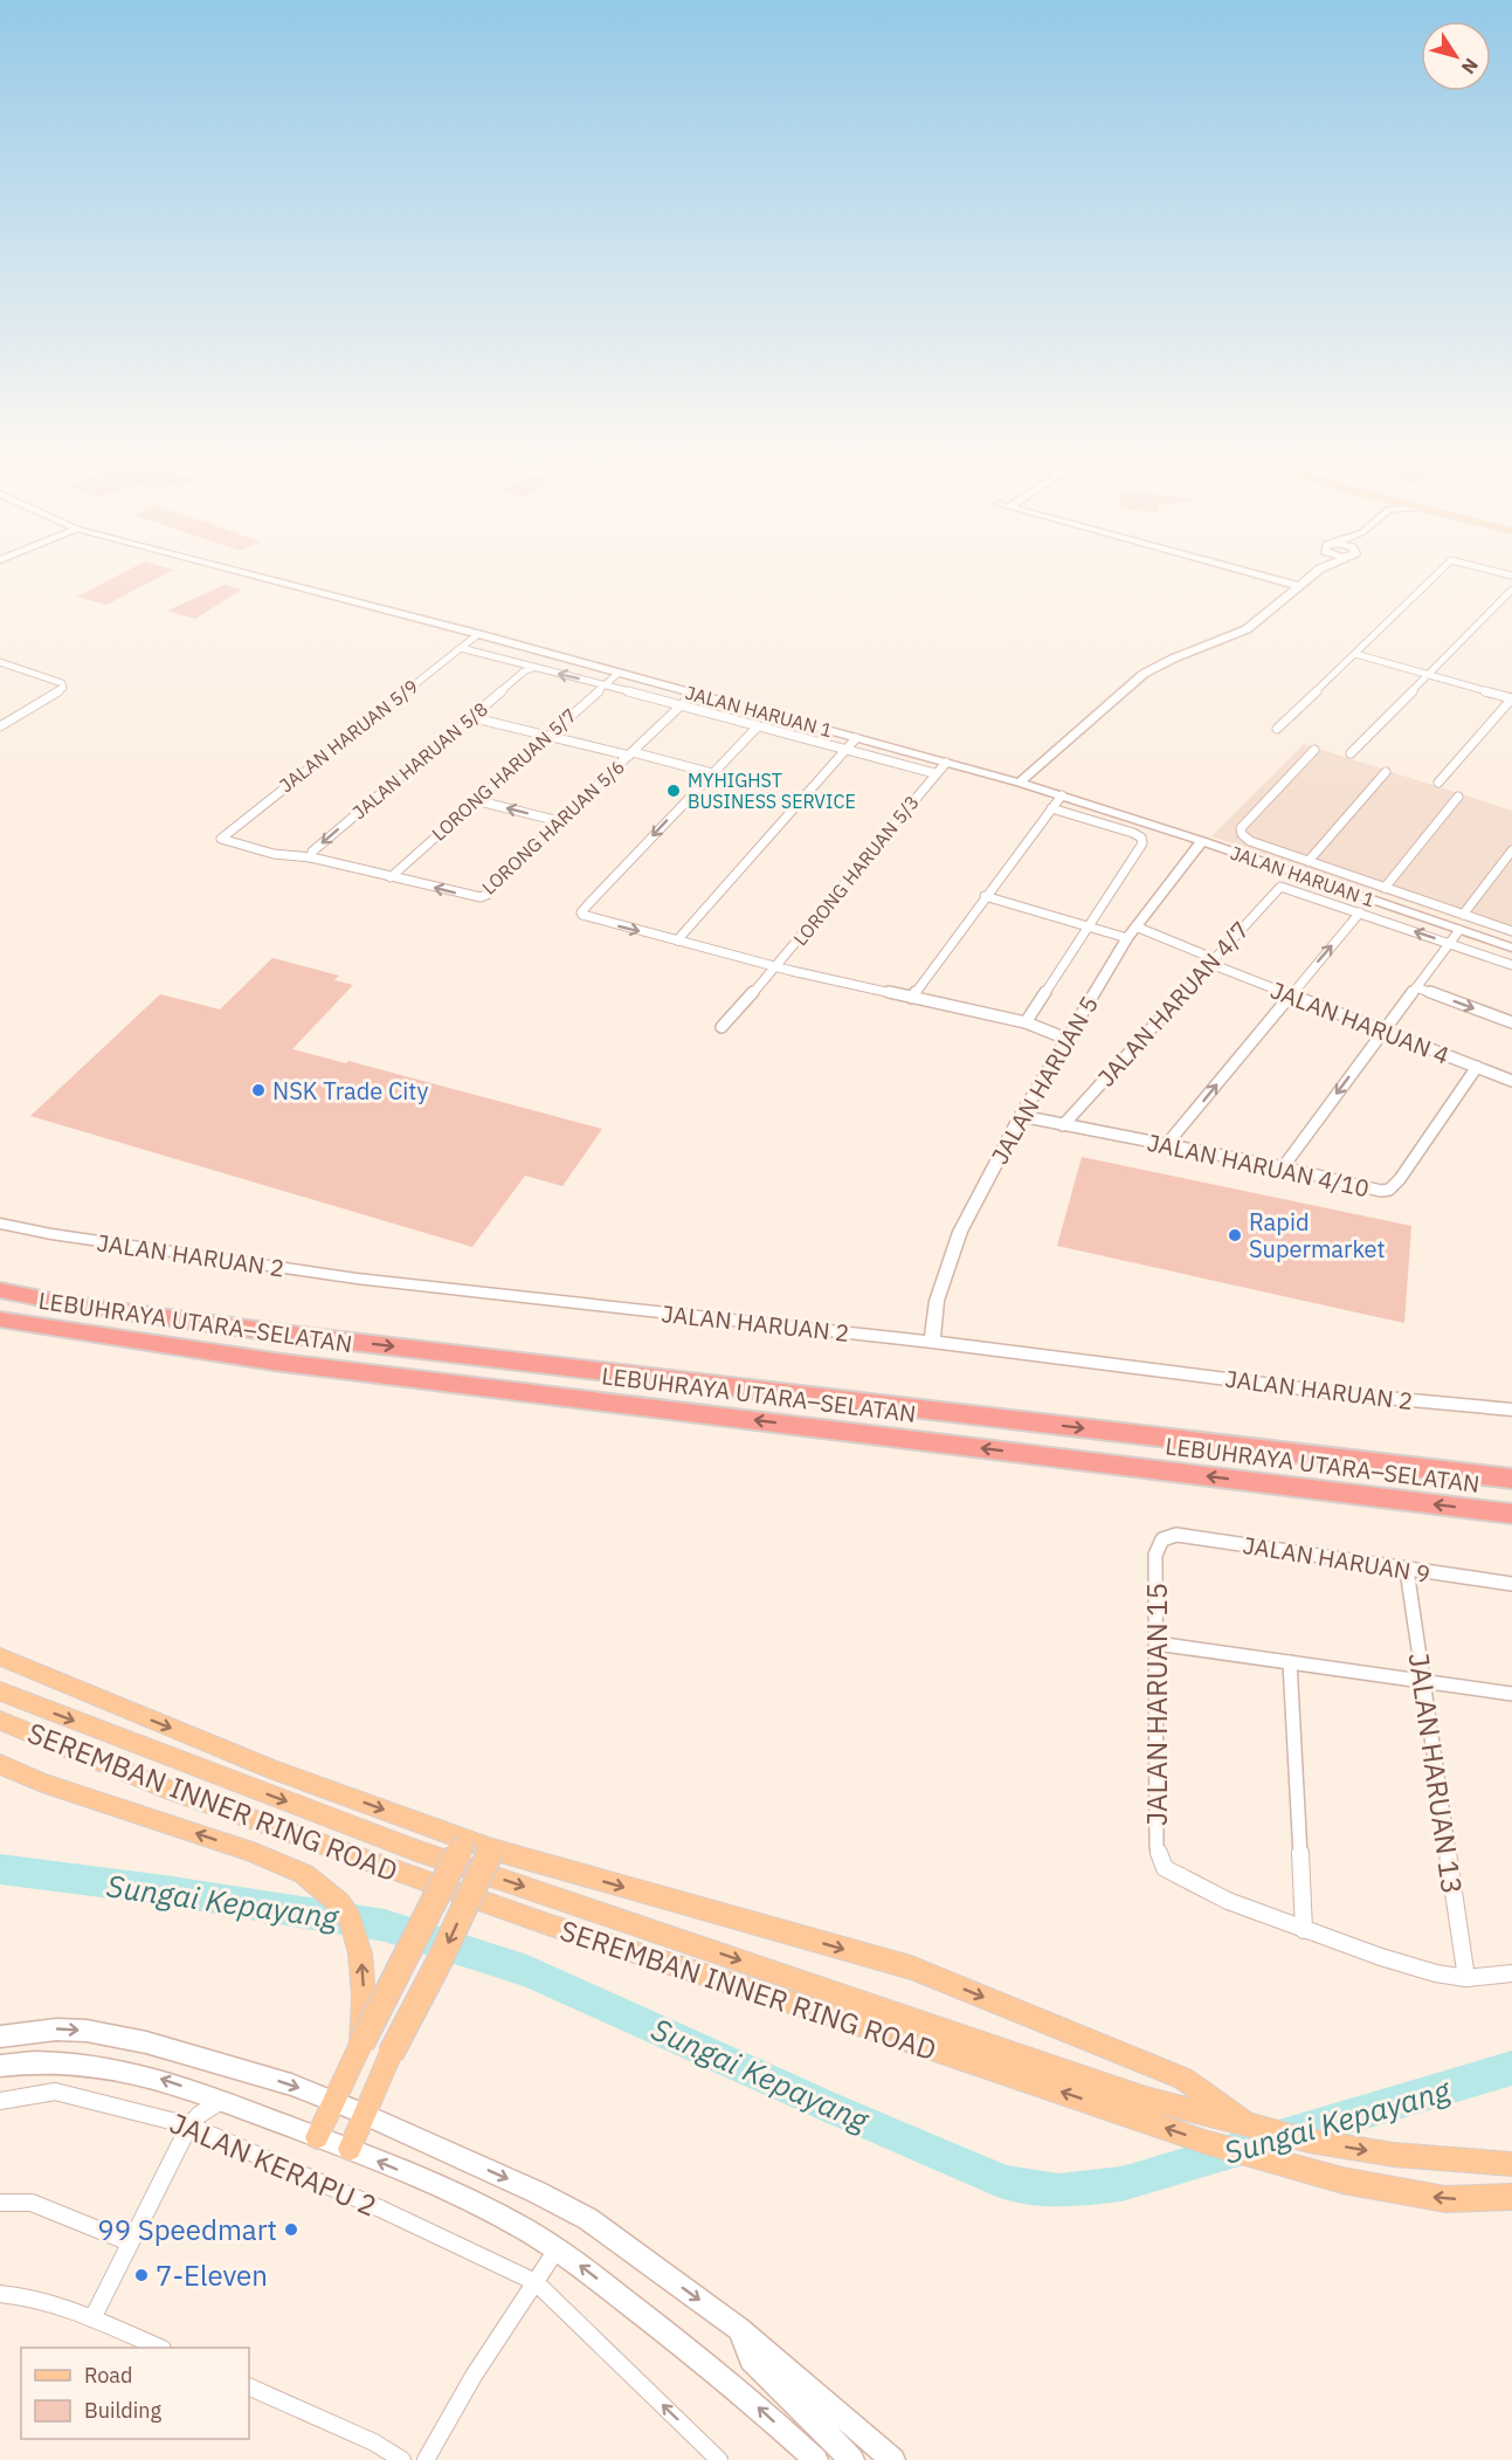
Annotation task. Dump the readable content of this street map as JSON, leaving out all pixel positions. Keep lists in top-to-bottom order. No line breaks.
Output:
{"streets":{"highway":["LEBUHRAYA UTARA–SELATAN"],"main road":["SEREMBAN INNER RING ROAD"],"street":["JALAN HARUAN 1","JALAN HARUAN 5/9","JALAN HARUAN 5/8","LORONG HARUAN 5/7","LORONG HARUAN 5/6","LORONG HARUAN 5/3","JALAN HARUAN 4/7","JALAN HARUAN 4","JALAN HARUAN 5","JALAN HARUAN 4/10","JALAN HARUAN 2","JALAN HARUAN 9","JALAN HARUAN 15","JALAN HARUAN 13","JALAN KERAPU 2"]},"crossings":[["JALAN HARUAN 1","JALAN HARUAN 5/9"],["JALAN HARUAN 1","LORONG HARUAN 5/7"],["JALAN HARUAN 1","LORONG HARUAN 5/6"],["JALAN HARUAN 1","LORONG HARUAN 5/3"],["JALAN HARUAN 1","JALAN HARUAN 5"],["JALAN HARUAN 5/9","JALAN HARUAN 5/8"],["JALAN HARUAN 5/9","LORONG HARUAN 5/3"],["JALAN HARUAN 5/8","LORONG HARUAN 5/3"],["LORONG HARUAN 5/7","LORONG HARUAN 5/6"],["LORONG HARUAN 5/7","LORONG HARUAN 5/3"],["LORONG HARUAN 5/6","LORONG HARUAN 5/3"],["JALAN HARUAN 4/7","JALAN HARUAN 4"],["JALAN HARUAN 4/7","JALAN HARUAN 4/10"],["JALAN HARUAN 4","JALAN HARUAN 5"],["JALAN HARUAN 4","JALAN HARUAN 4/10"],["JALAN HARUAN 5","JALAN HARUAN 4/10"],["JALAN HARUAN 5","JALAN HARUAN 2"],["JALAN HARUAN 9","JALAN HARUAN 15"],["JALAN HARUAN 9","JALAN HARUAN 13"]],"one_way":["JALAN HARUAN 5/8","LORONG HARUAN 5/6"],"water":["Sungai Kepayang"],"places":["MYHIGHST BUSINESS SERVICE","NSK Trade City","Rapid Supermarket","99 Speedmart","7-Eleven"],"legend":["Road","Building"],"north":"bottom right"}
